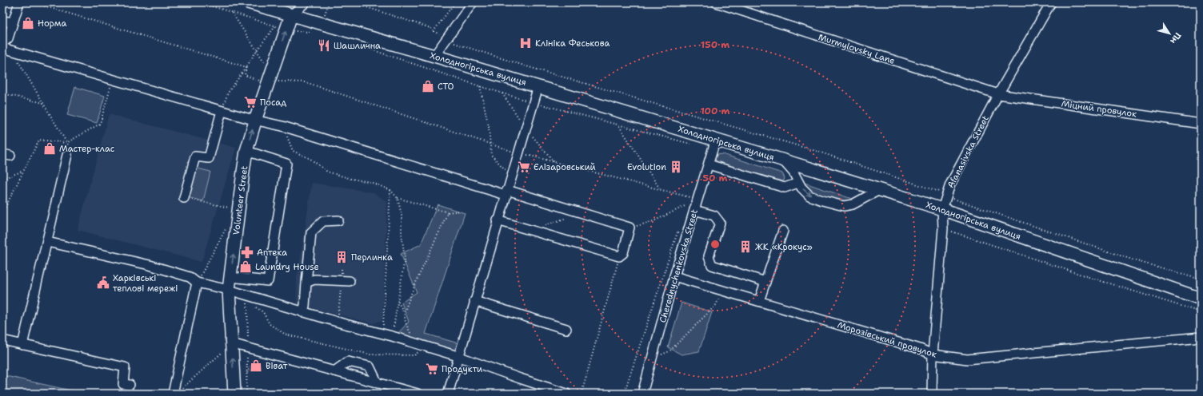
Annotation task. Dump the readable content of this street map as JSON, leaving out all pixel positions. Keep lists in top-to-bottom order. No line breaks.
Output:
{"streets":{"main road":["Холодногірська вулиця","Volunteer Street"],"street":["Murmylovsky Lane","Міцний провулок","Afanasivska Street","Cherednychenkovska Street","Морозівський провулок"]},"crossings":[["Murmylovsky Lane","Міцний провулок"],["Murmylovsky Lane","Afanasivska Street"],["Холодногірська вулиця","Afanasivska Street"],["Холодногірська вулиця","Volunteer Street"],["Холодногірська вулиця","Cherednychenkovska Street"],["Міцний провулок","Afanasivska Street"],["Afanasivska Street","Морозівський провулок"],["Cherednychenkovska Street","Морозівський провулок"]],"one_way":["Volunteer Street"],"places":{"shop":["Норма","СТО","Мастер-клас","Laundry House","Віват"],"hospital":["Клініка Феськова"],"restaurant":["Шашлична"],"supermarket":["Посад","Єлізаровський","Продукти"],"building":["Evolution","ЖК «Крокус»","Перлинка"],"pharmacy":["Аптека"],"public building":["Харківські теплові мережі"]},"north":"bottom right","rings":["150 m","100 m","50 m"]}
